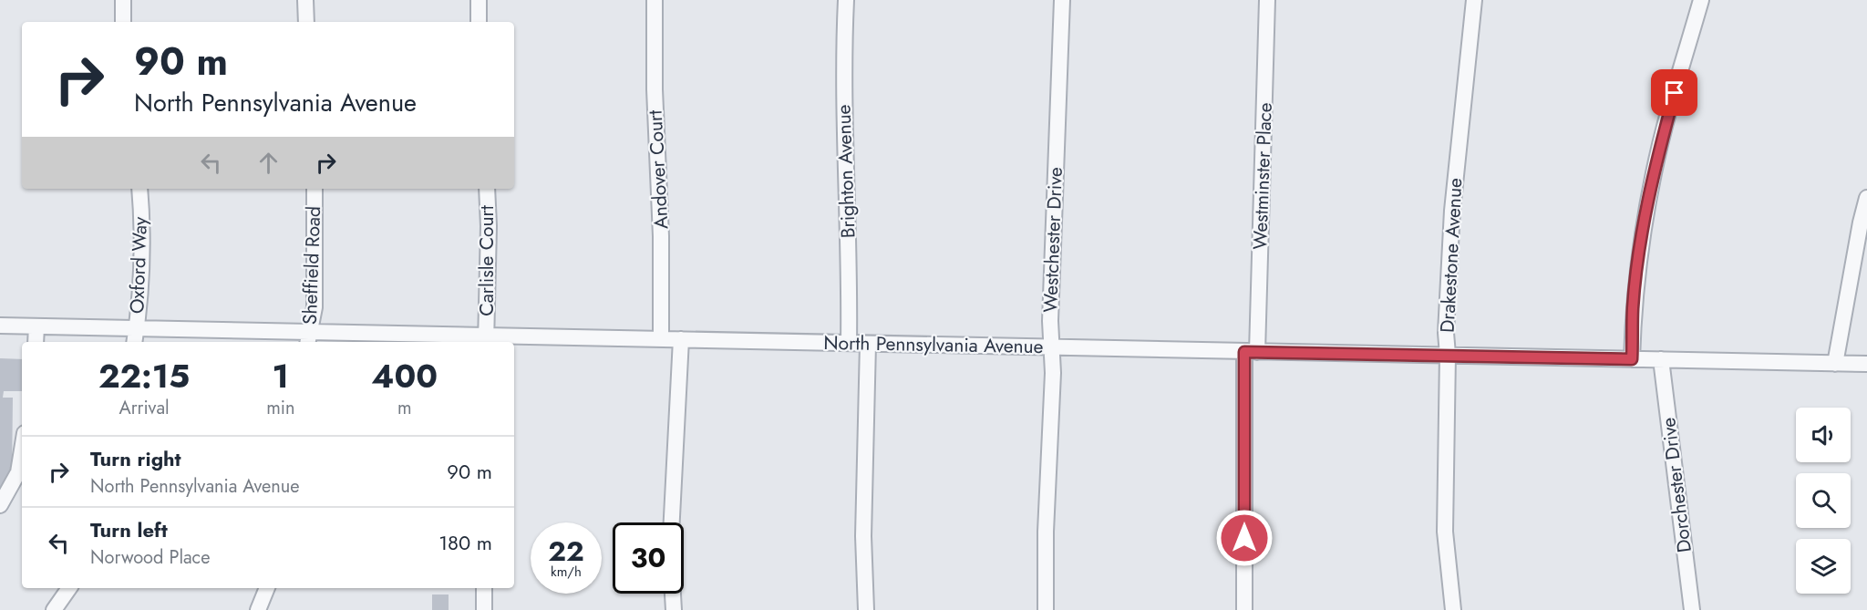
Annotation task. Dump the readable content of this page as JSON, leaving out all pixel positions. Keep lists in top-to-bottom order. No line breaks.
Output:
{"streets":{"street":["Andover Court","Brighton Avenue","Westminster Place","Westchester Drive","Drakestone Avenue","Carlisle Court","Oxford Way","Sheffield Road","North Pennsylvania Avenue","Dorchester Drive"]},"crossings":[["Andover Court","North Pennsylvania Avenue"],["Brighton Avenue","North Pennsylvania Avenue"],["Westminster Place","North Pennsylvania Avenue"],["Westchester Drive","North Pennsylvania Avenue"],["Drakestone Avenue","North Pennsylvania Avenue"],["Carlisle Court","North Pennsylvania Avenue"],["Oxford Way","North Pennsylvania Avenue"],["Sheffield Road","North Pennsylvania Avenue"],["North Pennsylvania Avenue","Dorchester Drive"]],"page":{"turn":["90 m","North Pennsylvania Avenue"],"eta":["22:15","Arrival","1","min","400","m"],"list":[{"name":"Turn right","note":"North Pennsylvania Avenue","value":"90 m"},{"name":"Turn left","note":"Norwood Place","value":"180 m"}],"speed":"22 km/h","limit":"30"}}
